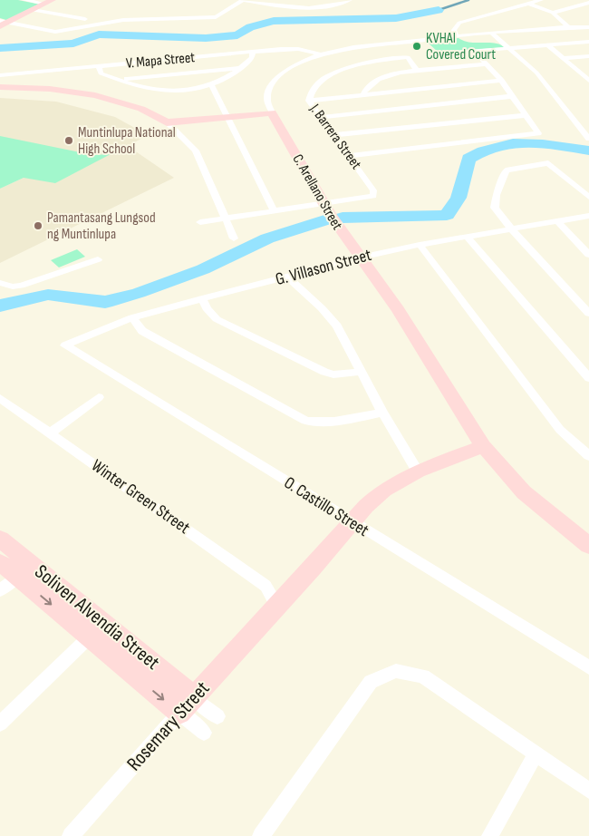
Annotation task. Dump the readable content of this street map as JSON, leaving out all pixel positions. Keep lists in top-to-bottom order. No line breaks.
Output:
{"streets":{"street":["V. Mapa Street","J. Barrera Street","C. Arellano Street","G. Villason Street","Winter Green Street","O. Castillo Street","Soliven Alvendia Street","Rosemary Street"]},"crossings":[["V. Mapa Street","C. Arellano Street"],["J. Barrera Street","C. Arellano Street"],["C. Arellano Street","G. Villason Street"],["C. Arellano Street","Rosemary Street"],["G. Villason Street","O. Castillo Street"],["Winter Green Street","Rosemary Street"],["O. Castillo Street","Rosemary Street"],["Soliven Alvendia Street","Rosemary Street"]],"places":["KVHAI Covered Court","Muntinlupa National High School","Pamantasang Lungsod ng Muntinlupa"]}
